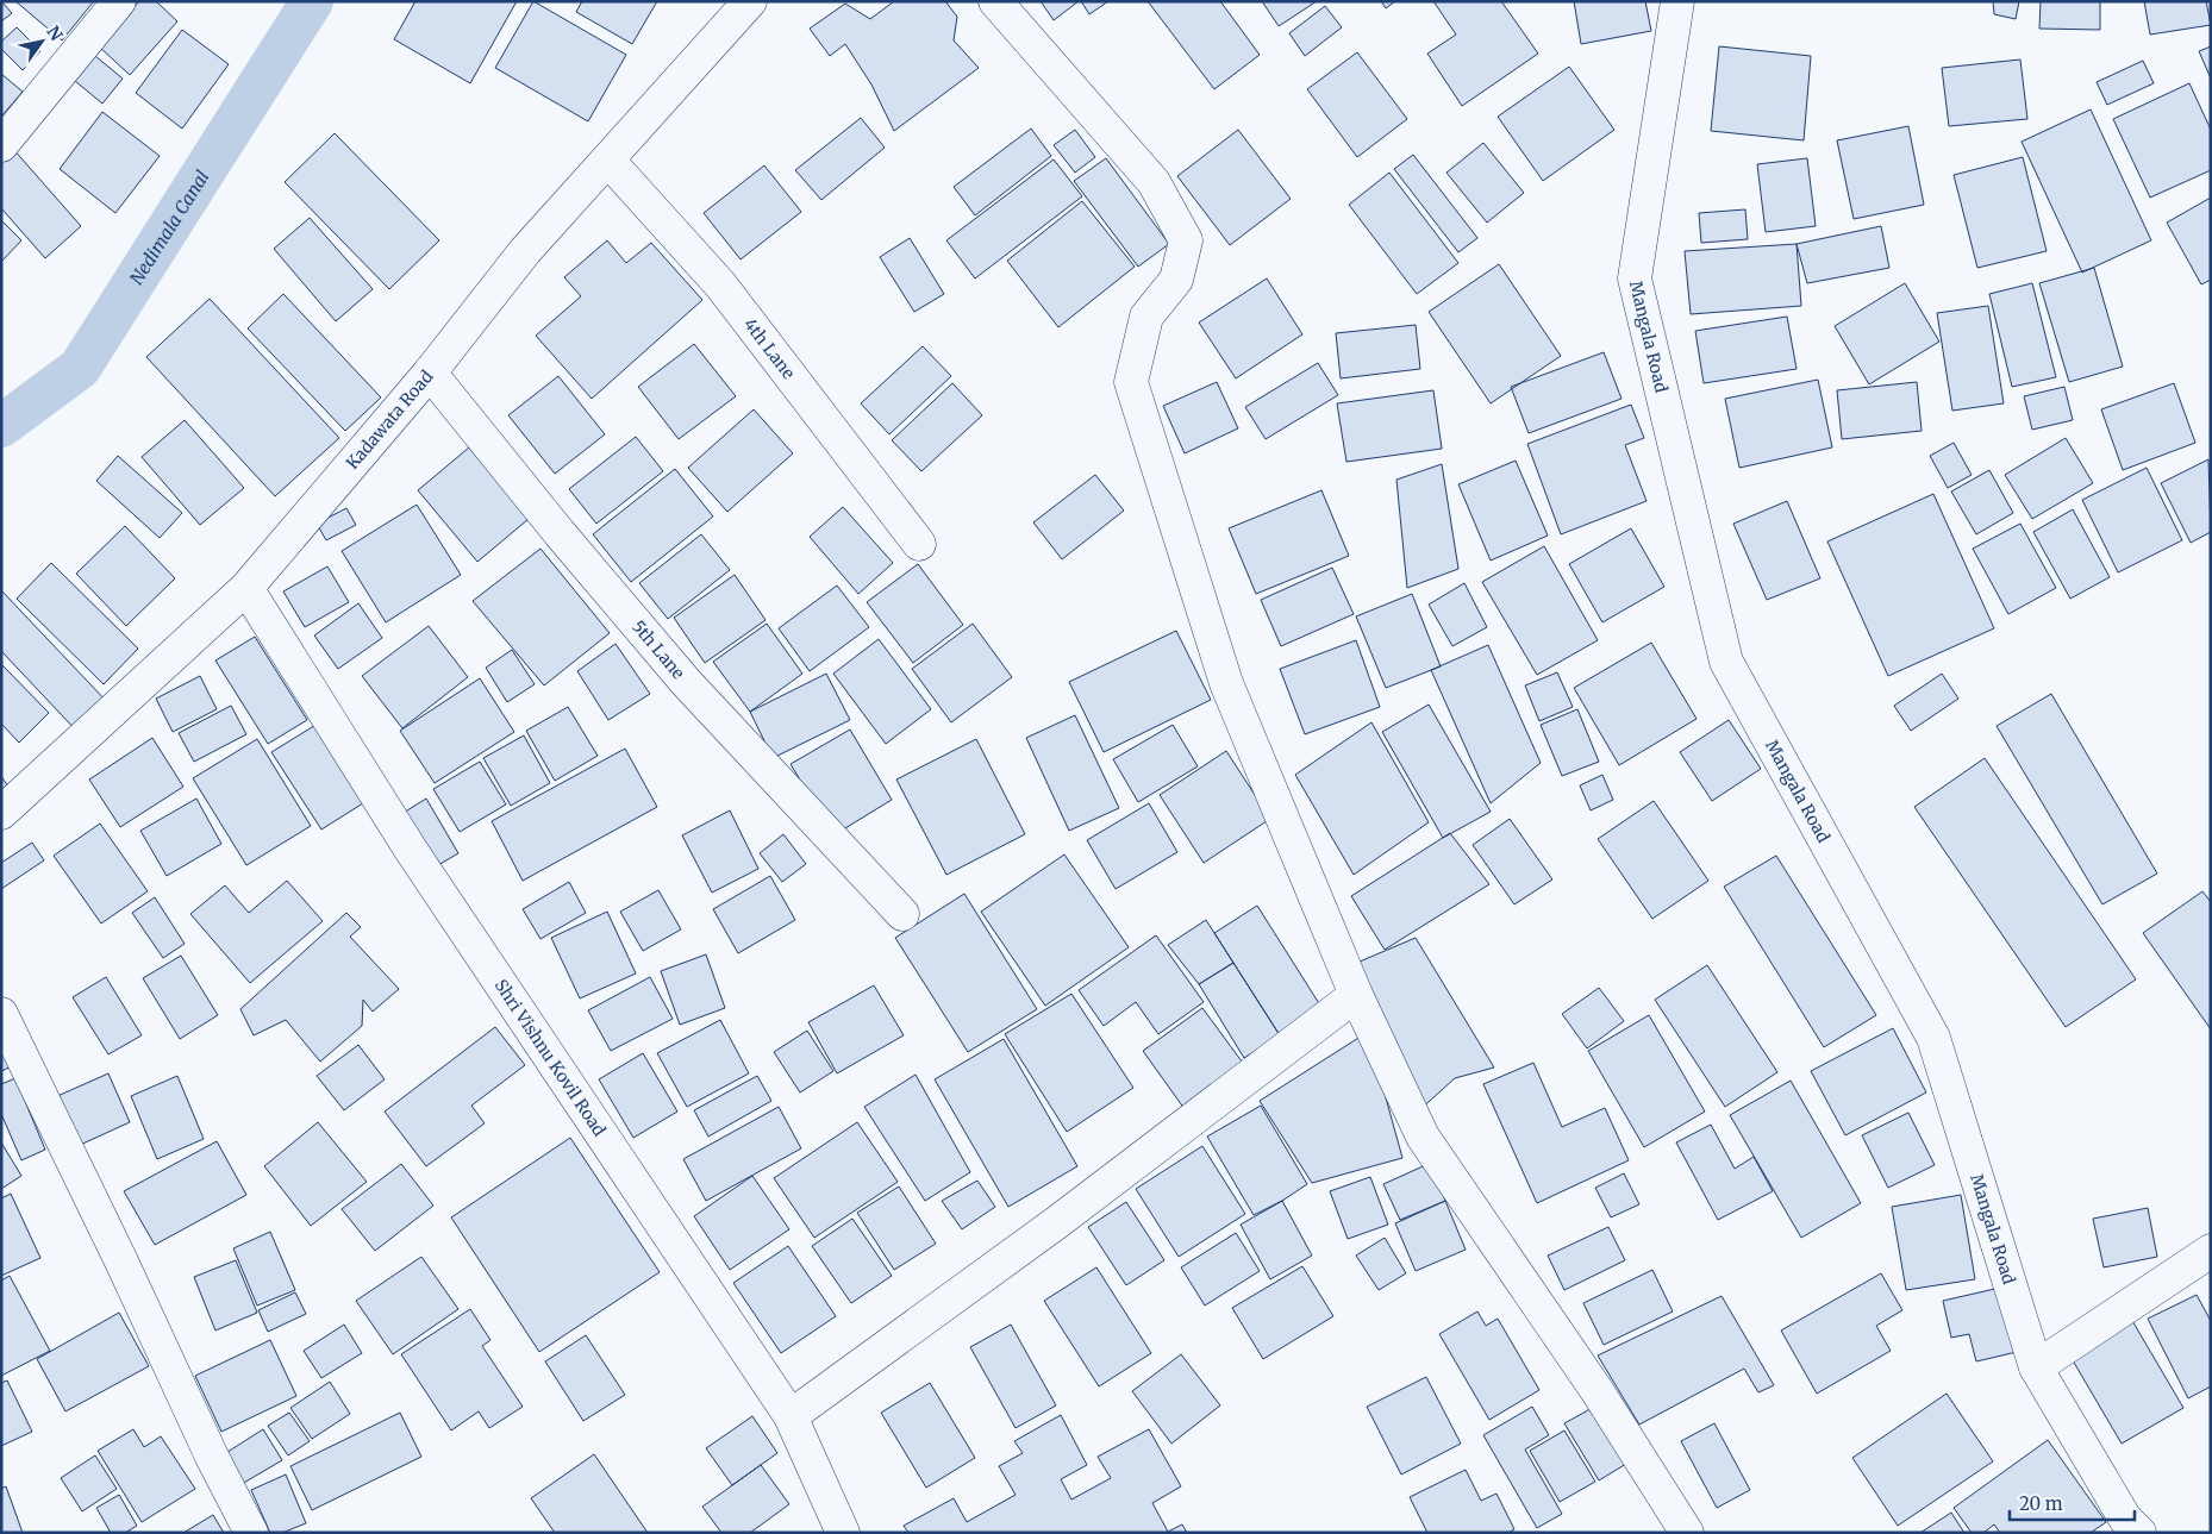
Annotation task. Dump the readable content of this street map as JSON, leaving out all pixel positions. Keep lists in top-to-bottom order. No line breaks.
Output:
{"streets":{"street":["Mangala Road","4th Lane","Kadawata Road","5th Lane","Shri Vishnu Kovil Road"]},"crossings":[["4th Lane","Kadawata Road"],["Kadawata Road","5th Lane"],["Kadawata Road","Shri Vishnu Kovil Road"]],"water":["Nedimala Canal"],"scale_bar":"20 m","north":"top right"}
